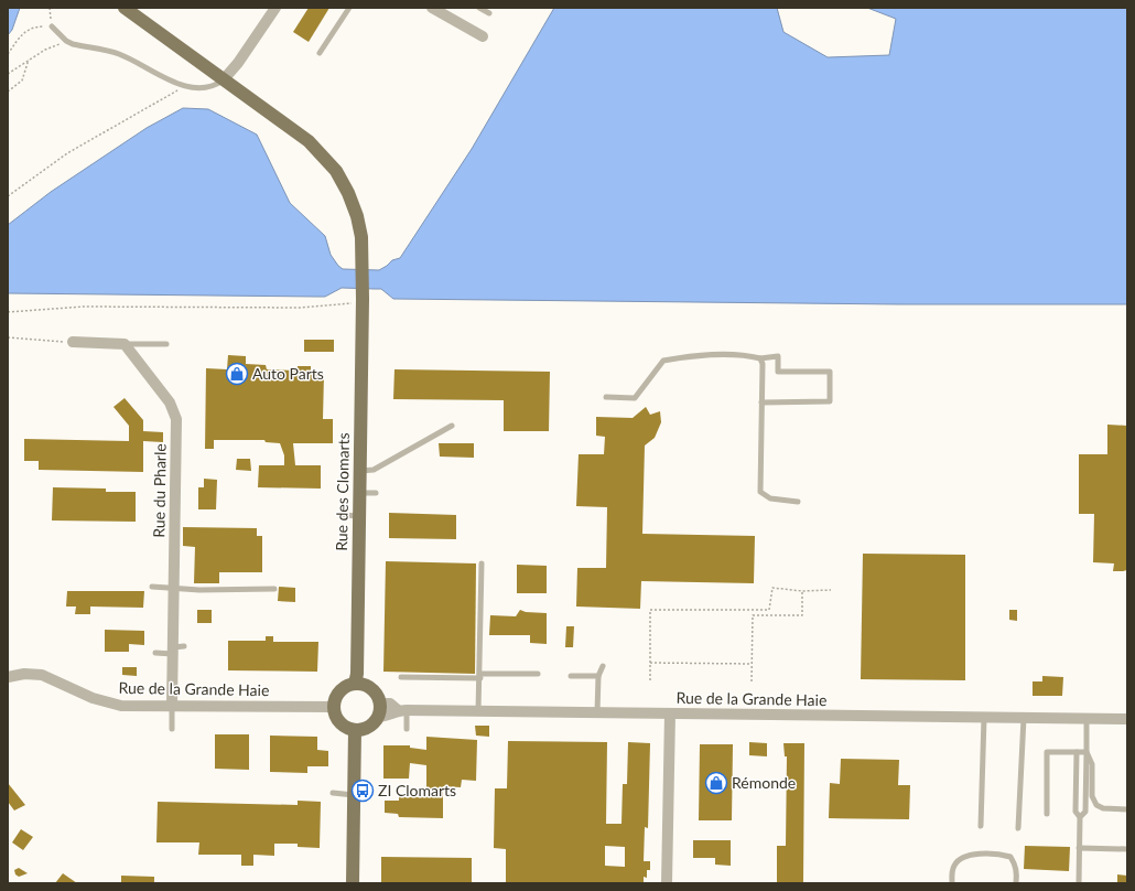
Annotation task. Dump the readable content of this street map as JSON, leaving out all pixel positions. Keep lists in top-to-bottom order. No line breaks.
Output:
{"streets":{"main road":["Rue des Clomarts"],"street":["Rue du Pharle","Rue de la Grande Haie"]},"crossings":[["Rue du Pharle","Rue de la Grande Haie"],["Rue des Clomarts","Rue de la Grande Haie"]],"places":{"shop":["Auto Parts","Rémonde"],"bus stop":["ZI Clomarts"]}}
